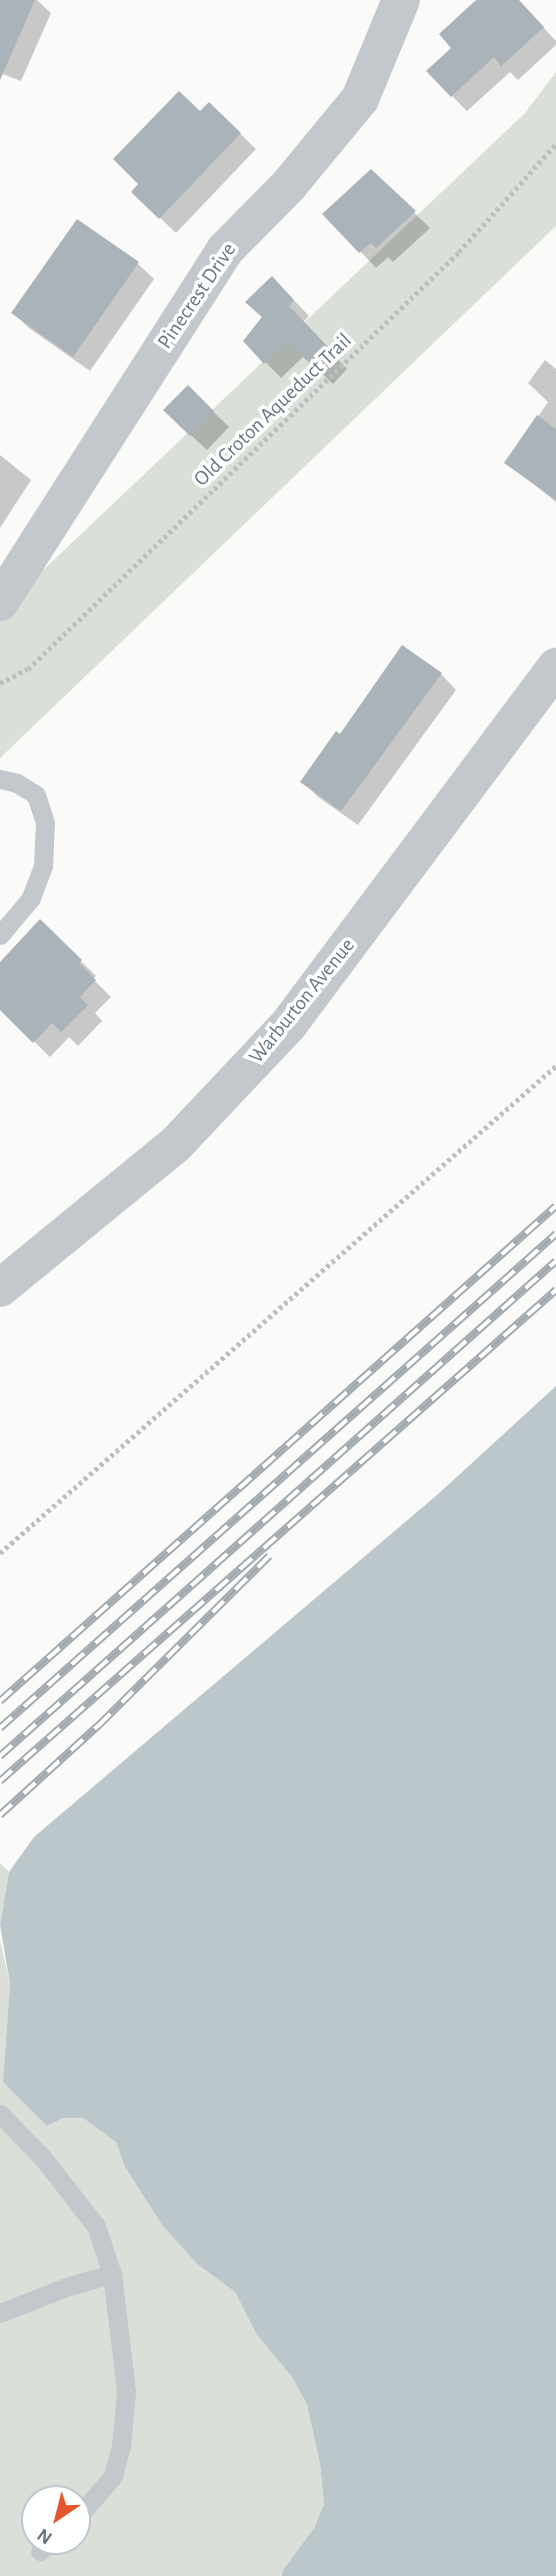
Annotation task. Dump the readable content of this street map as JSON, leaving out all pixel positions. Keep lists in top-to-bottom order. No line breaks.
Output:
{"streets":{"street":["Pinecrest Drive","Warburton Avenue"],"path":["Old Croton Aqueduct Trail"]},"north":"bottom left"}
